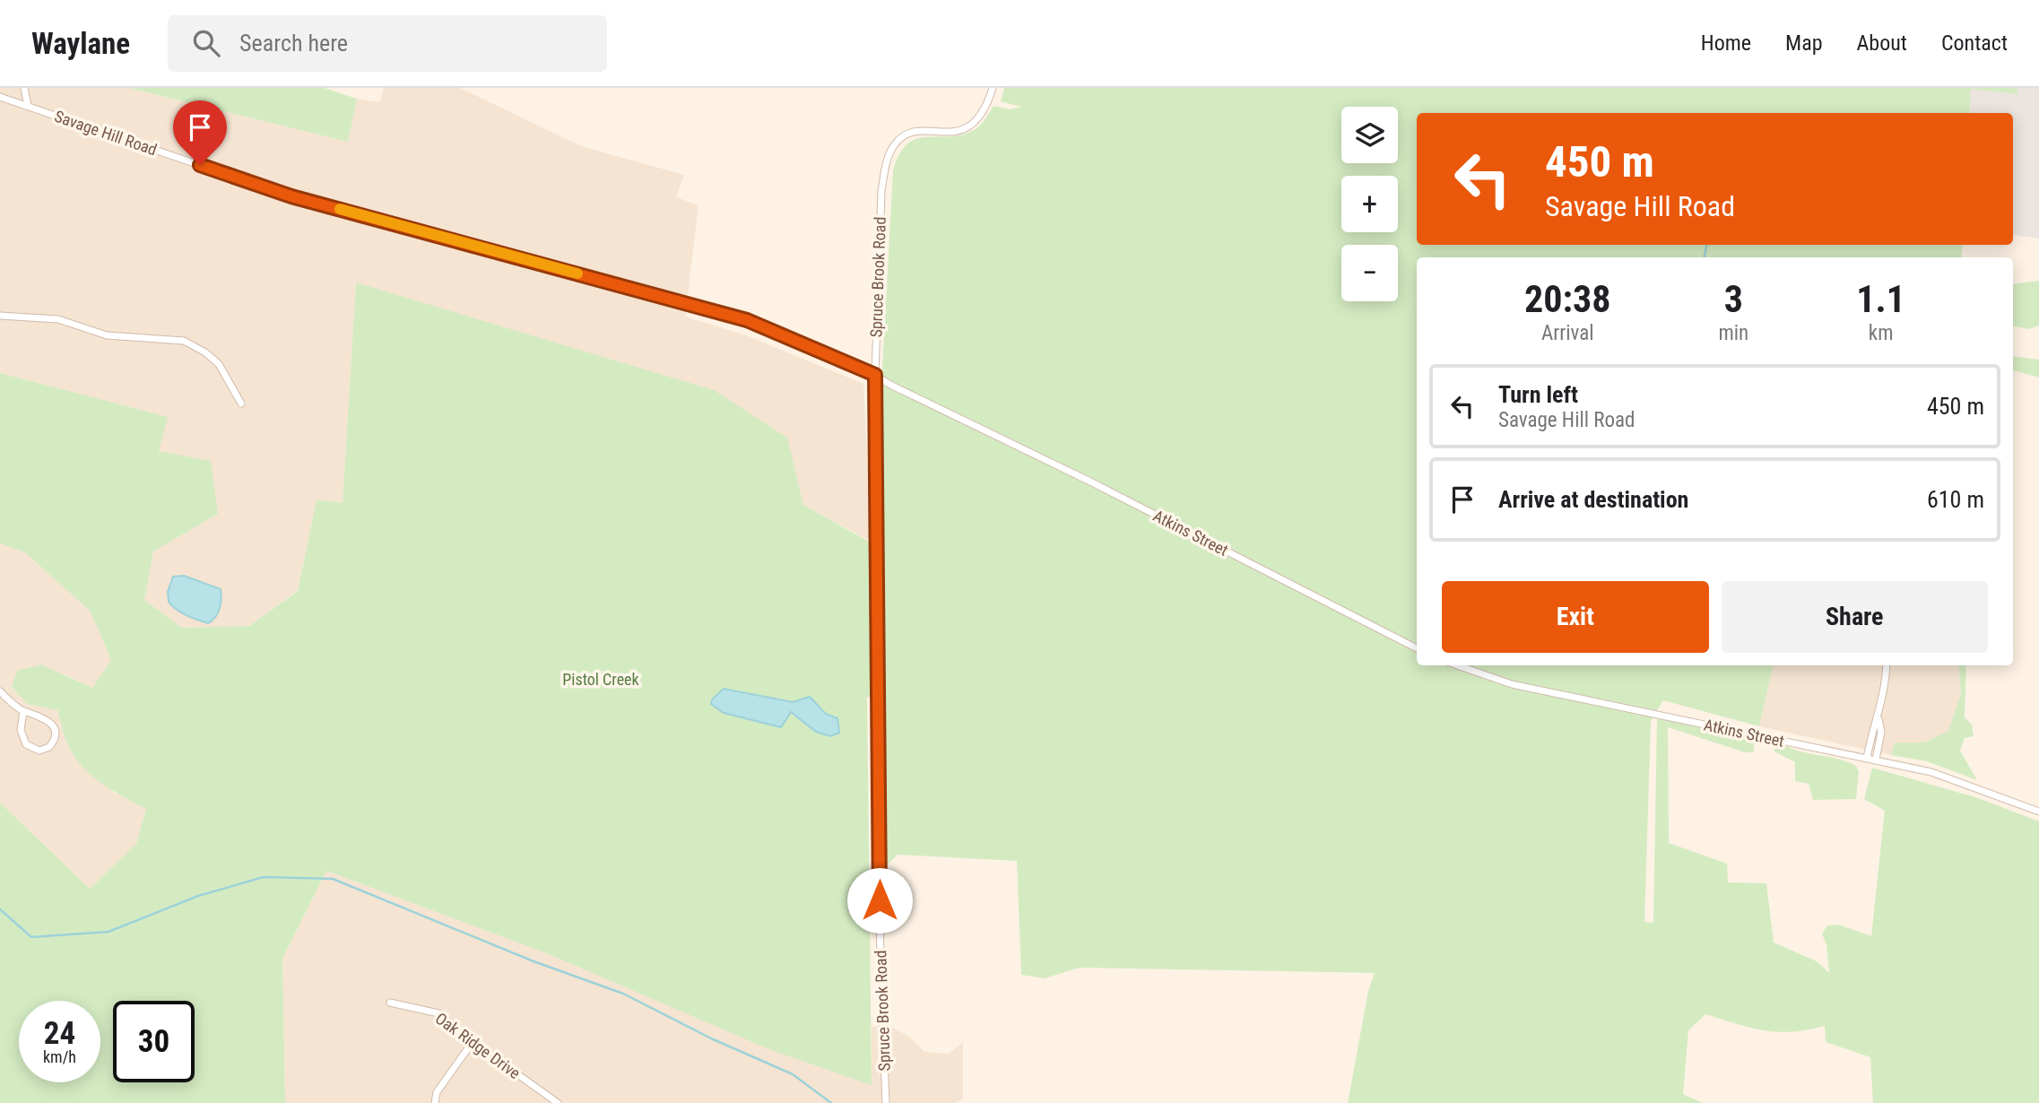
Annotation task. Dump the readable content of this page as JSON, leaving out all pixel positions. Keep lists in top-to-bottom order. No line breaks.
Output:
{"streets":{"street":["Savage Hill Road","Spruce Brook Road","Atkins Street","Oak Ridge Drive"]},"crossings":[["Savage Hill Road","Spruce Brook Road"],["Savage Hill Road","Atkins Street"]],"parks":["Pistol Creek"],"page":{"header":"Waylane","search":"Search here","nav":["Home","Map","About","Contact"],"map_buttons":["+","−"],"turn":["450 m","Savage Hill Road"],"eta":["20:38","Arrival","3","min","1.1","km"],"list":[{"name":"Turn left","note":"Savage Hill Road","value":"450 m"},{"name":"Arrive at destination","value":"610 m"}],"buttons":["Exit","Share"],"speed":"24 km/h","limit":"30"}}
